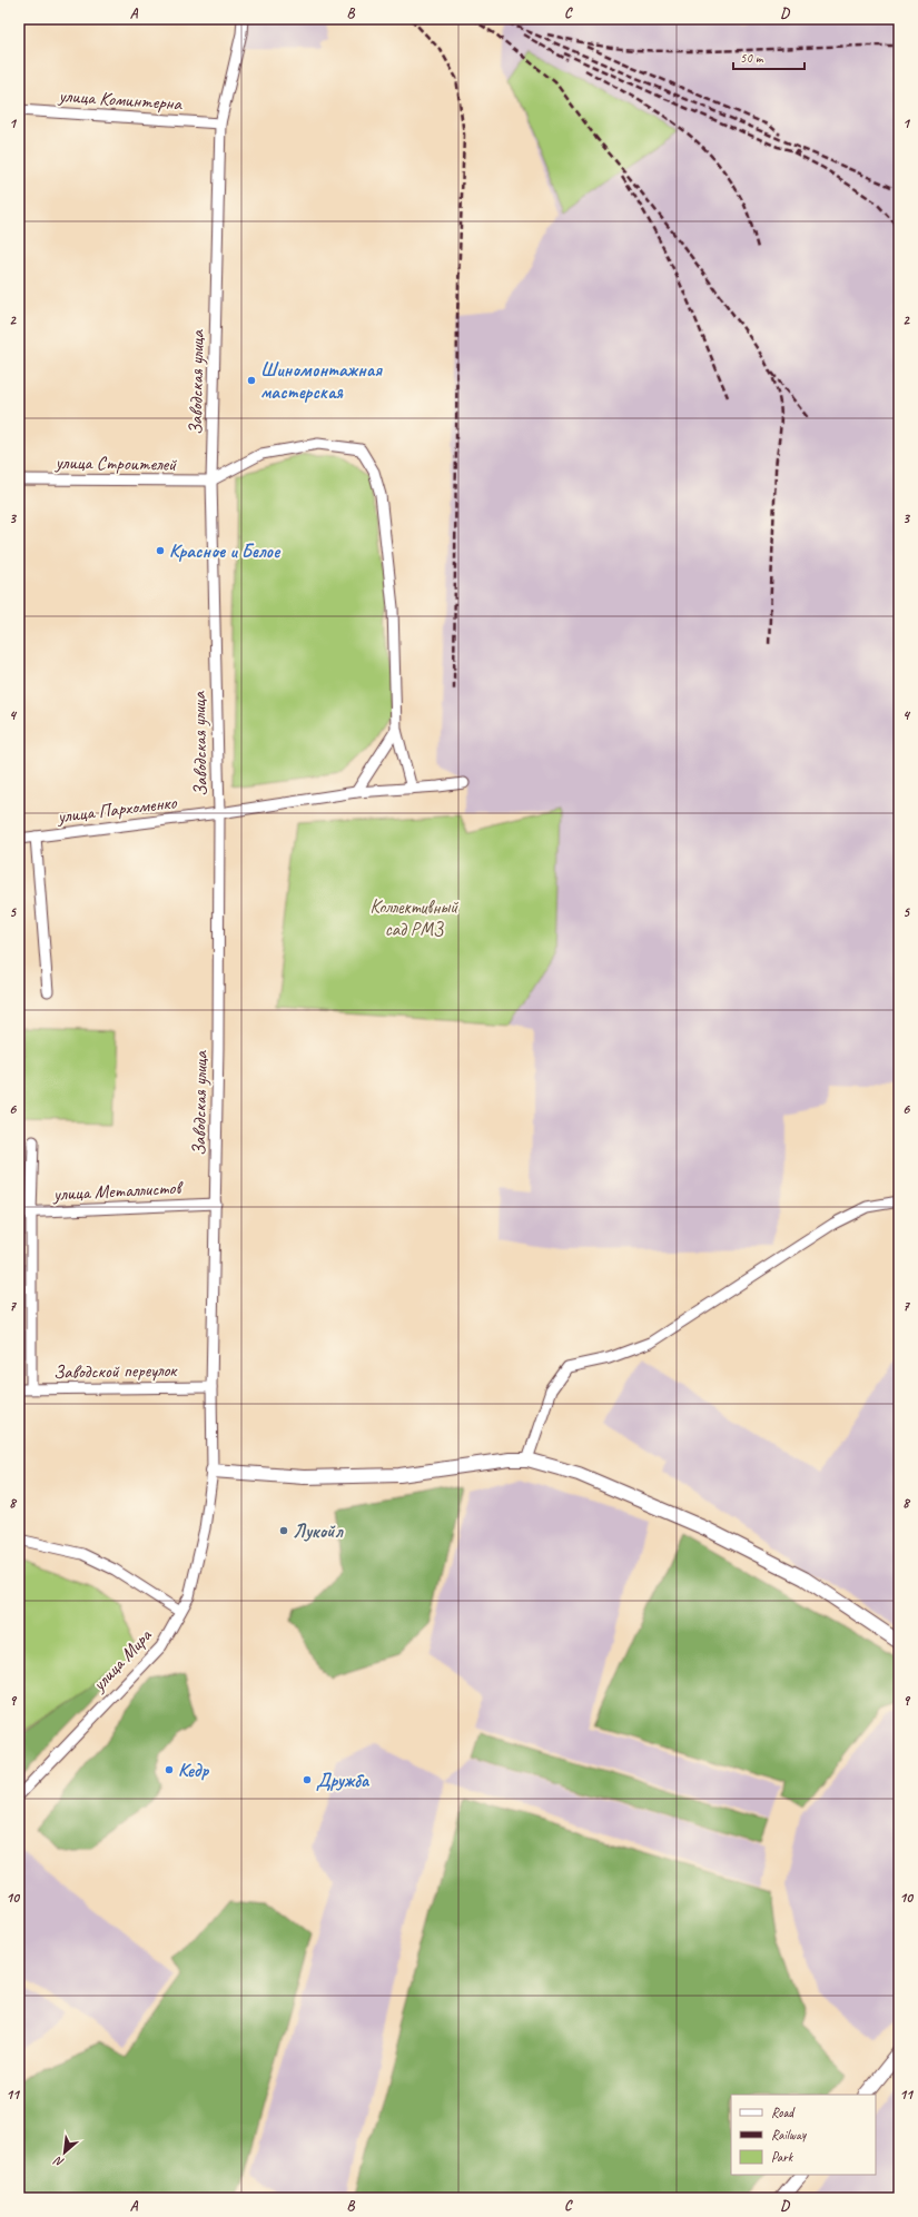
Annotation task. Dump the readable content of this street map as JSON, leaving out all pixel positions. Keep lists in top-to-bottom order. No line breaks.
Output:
{"streets":{"street":["улица Коминтерна","Заводская улица","улица Строителей","улица Пархоменко","улица Металлистов","Заводской переулок","улица Мира"]},"crossings":[["улица Коминтерна","Заводская улица"],["Заводская улица","улица Строителей"],["Заводская улица","улица Пархоменко"],["Заводская улица","улица Металлистов"],["Заводская улица","Заводской переулок"],["Заводская улица","улица Мира"]],"parks":["Коллективный сад РМЗ"],"places":["Шиномонтажная мастерская","Красное и Белое","Лукойл","Кедр","Дружба"],"legend":["Road","Railway","Park"],"scale_bar":"50 m","north":"bottom left","grid":{"columns":["A","B","C","D"],"rows":["1","2","3","4","5","6","7","8","9","10","11"]}}
